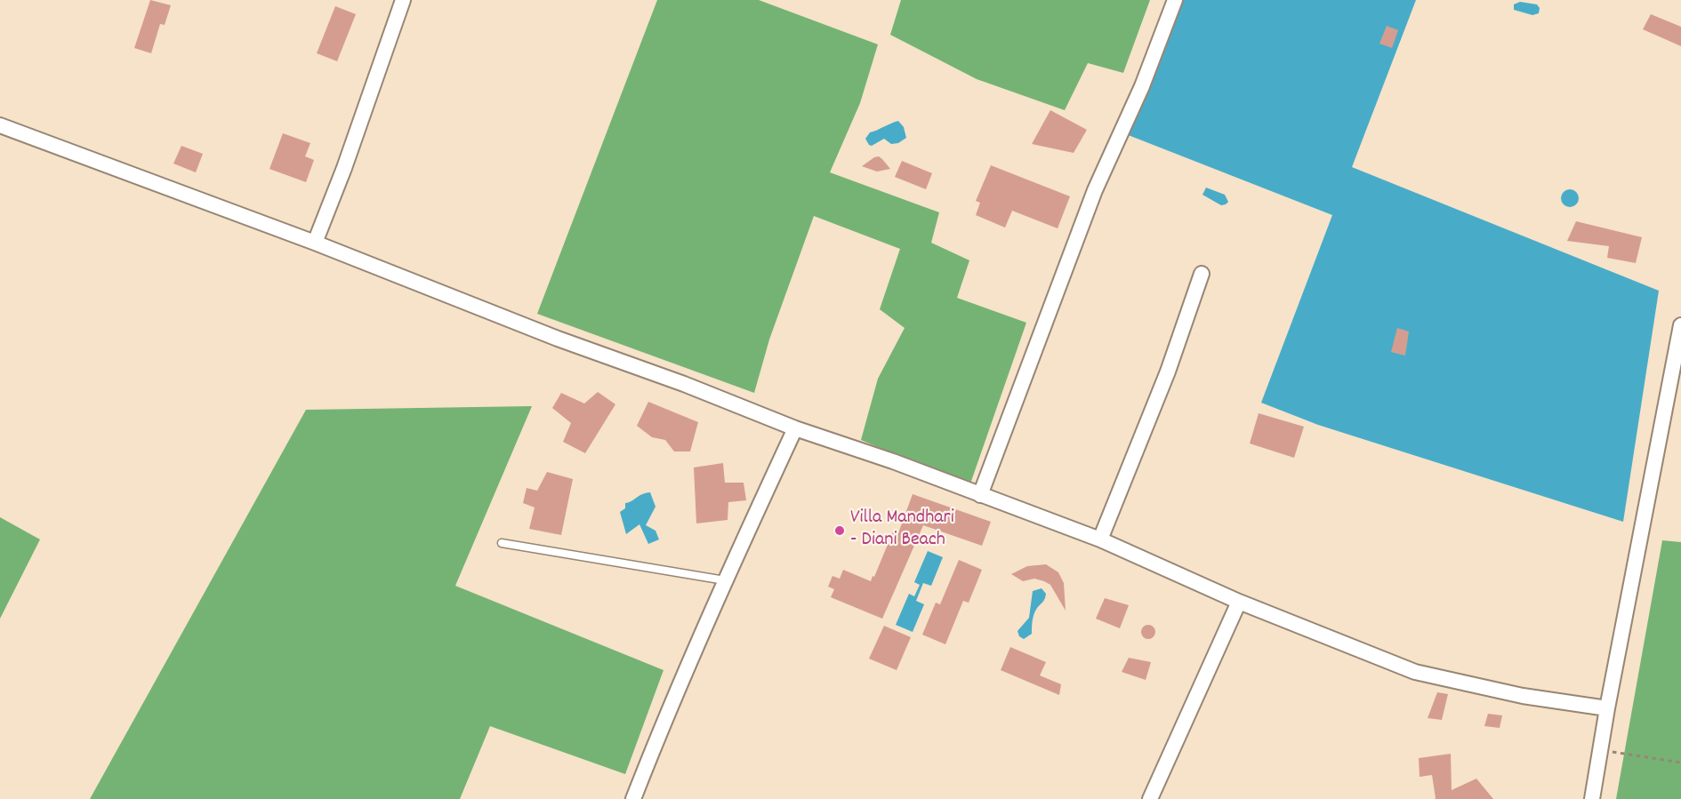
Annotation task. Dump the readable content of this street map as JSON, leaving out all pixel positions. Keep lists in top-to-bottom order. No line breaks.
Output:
{"places":["Villa Mandhari - Diani Beach"]}
